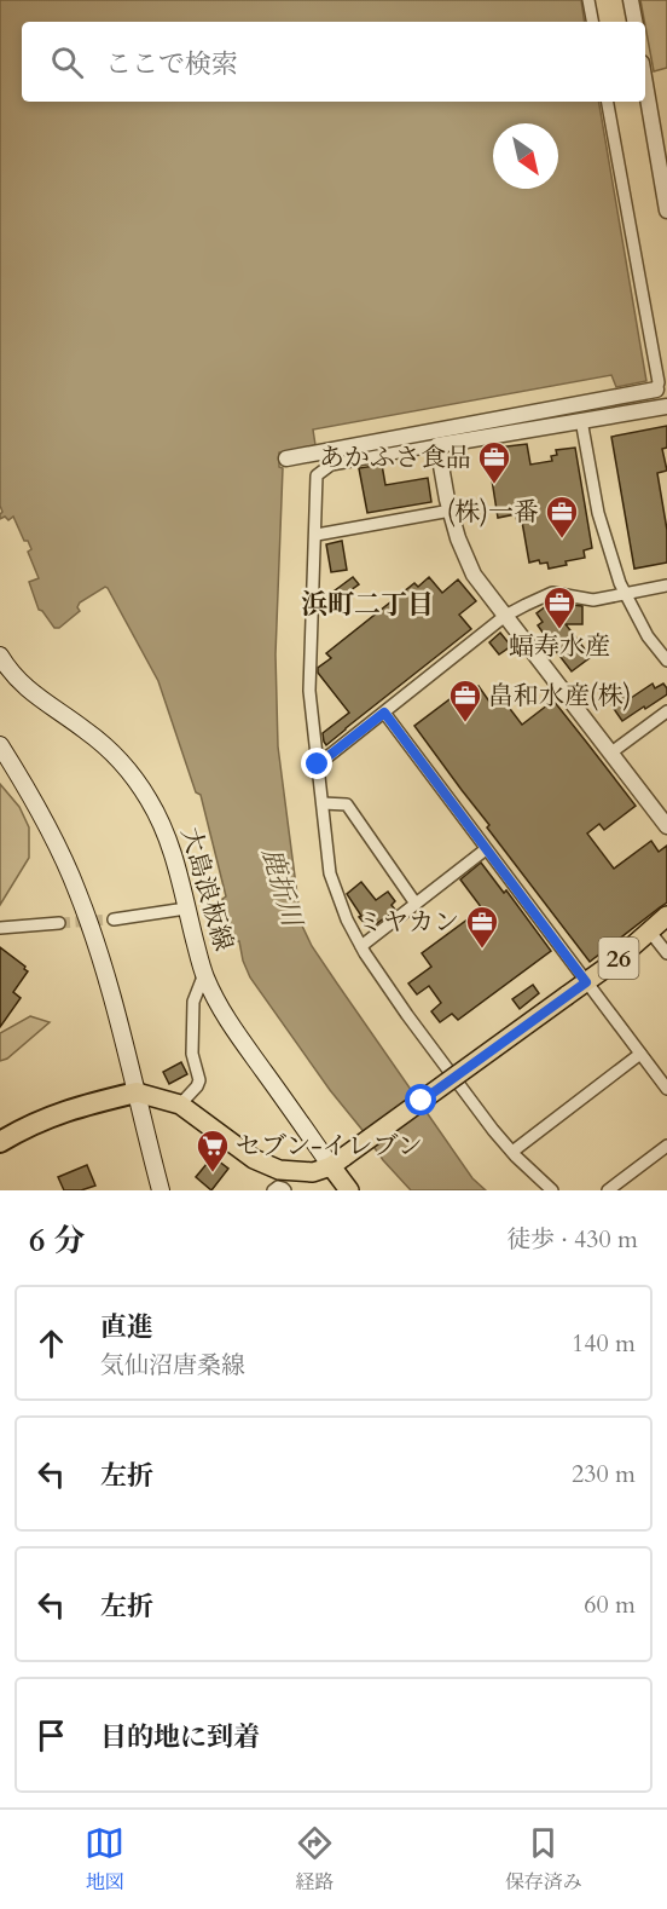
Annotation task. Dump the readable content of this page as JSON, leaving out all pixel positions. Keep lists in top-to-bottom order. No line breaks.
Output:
{"streets":{"main road":["大島浪板線","26"]},"crossings":[["大島浪板線","26"]],"districts":["浜町二丁目"],"water":["鹿折川"],"places":{"office":["あかふさ食品","(株)一番","蝠寿水産","畠和水産(株)","ミヤカン"],"supermarket":["セブン-イレブン"]},"north":"bottom right","page":{"search":"ここで検索","heading":["6 分","徒歩 · 430 m"],"list":[["直進","気仙沼唐桑線","140 m"],["左折","230 m"],["左折","60 m"],"目的地に到着"],"nav":["地図","経路","保存済み"]}}
